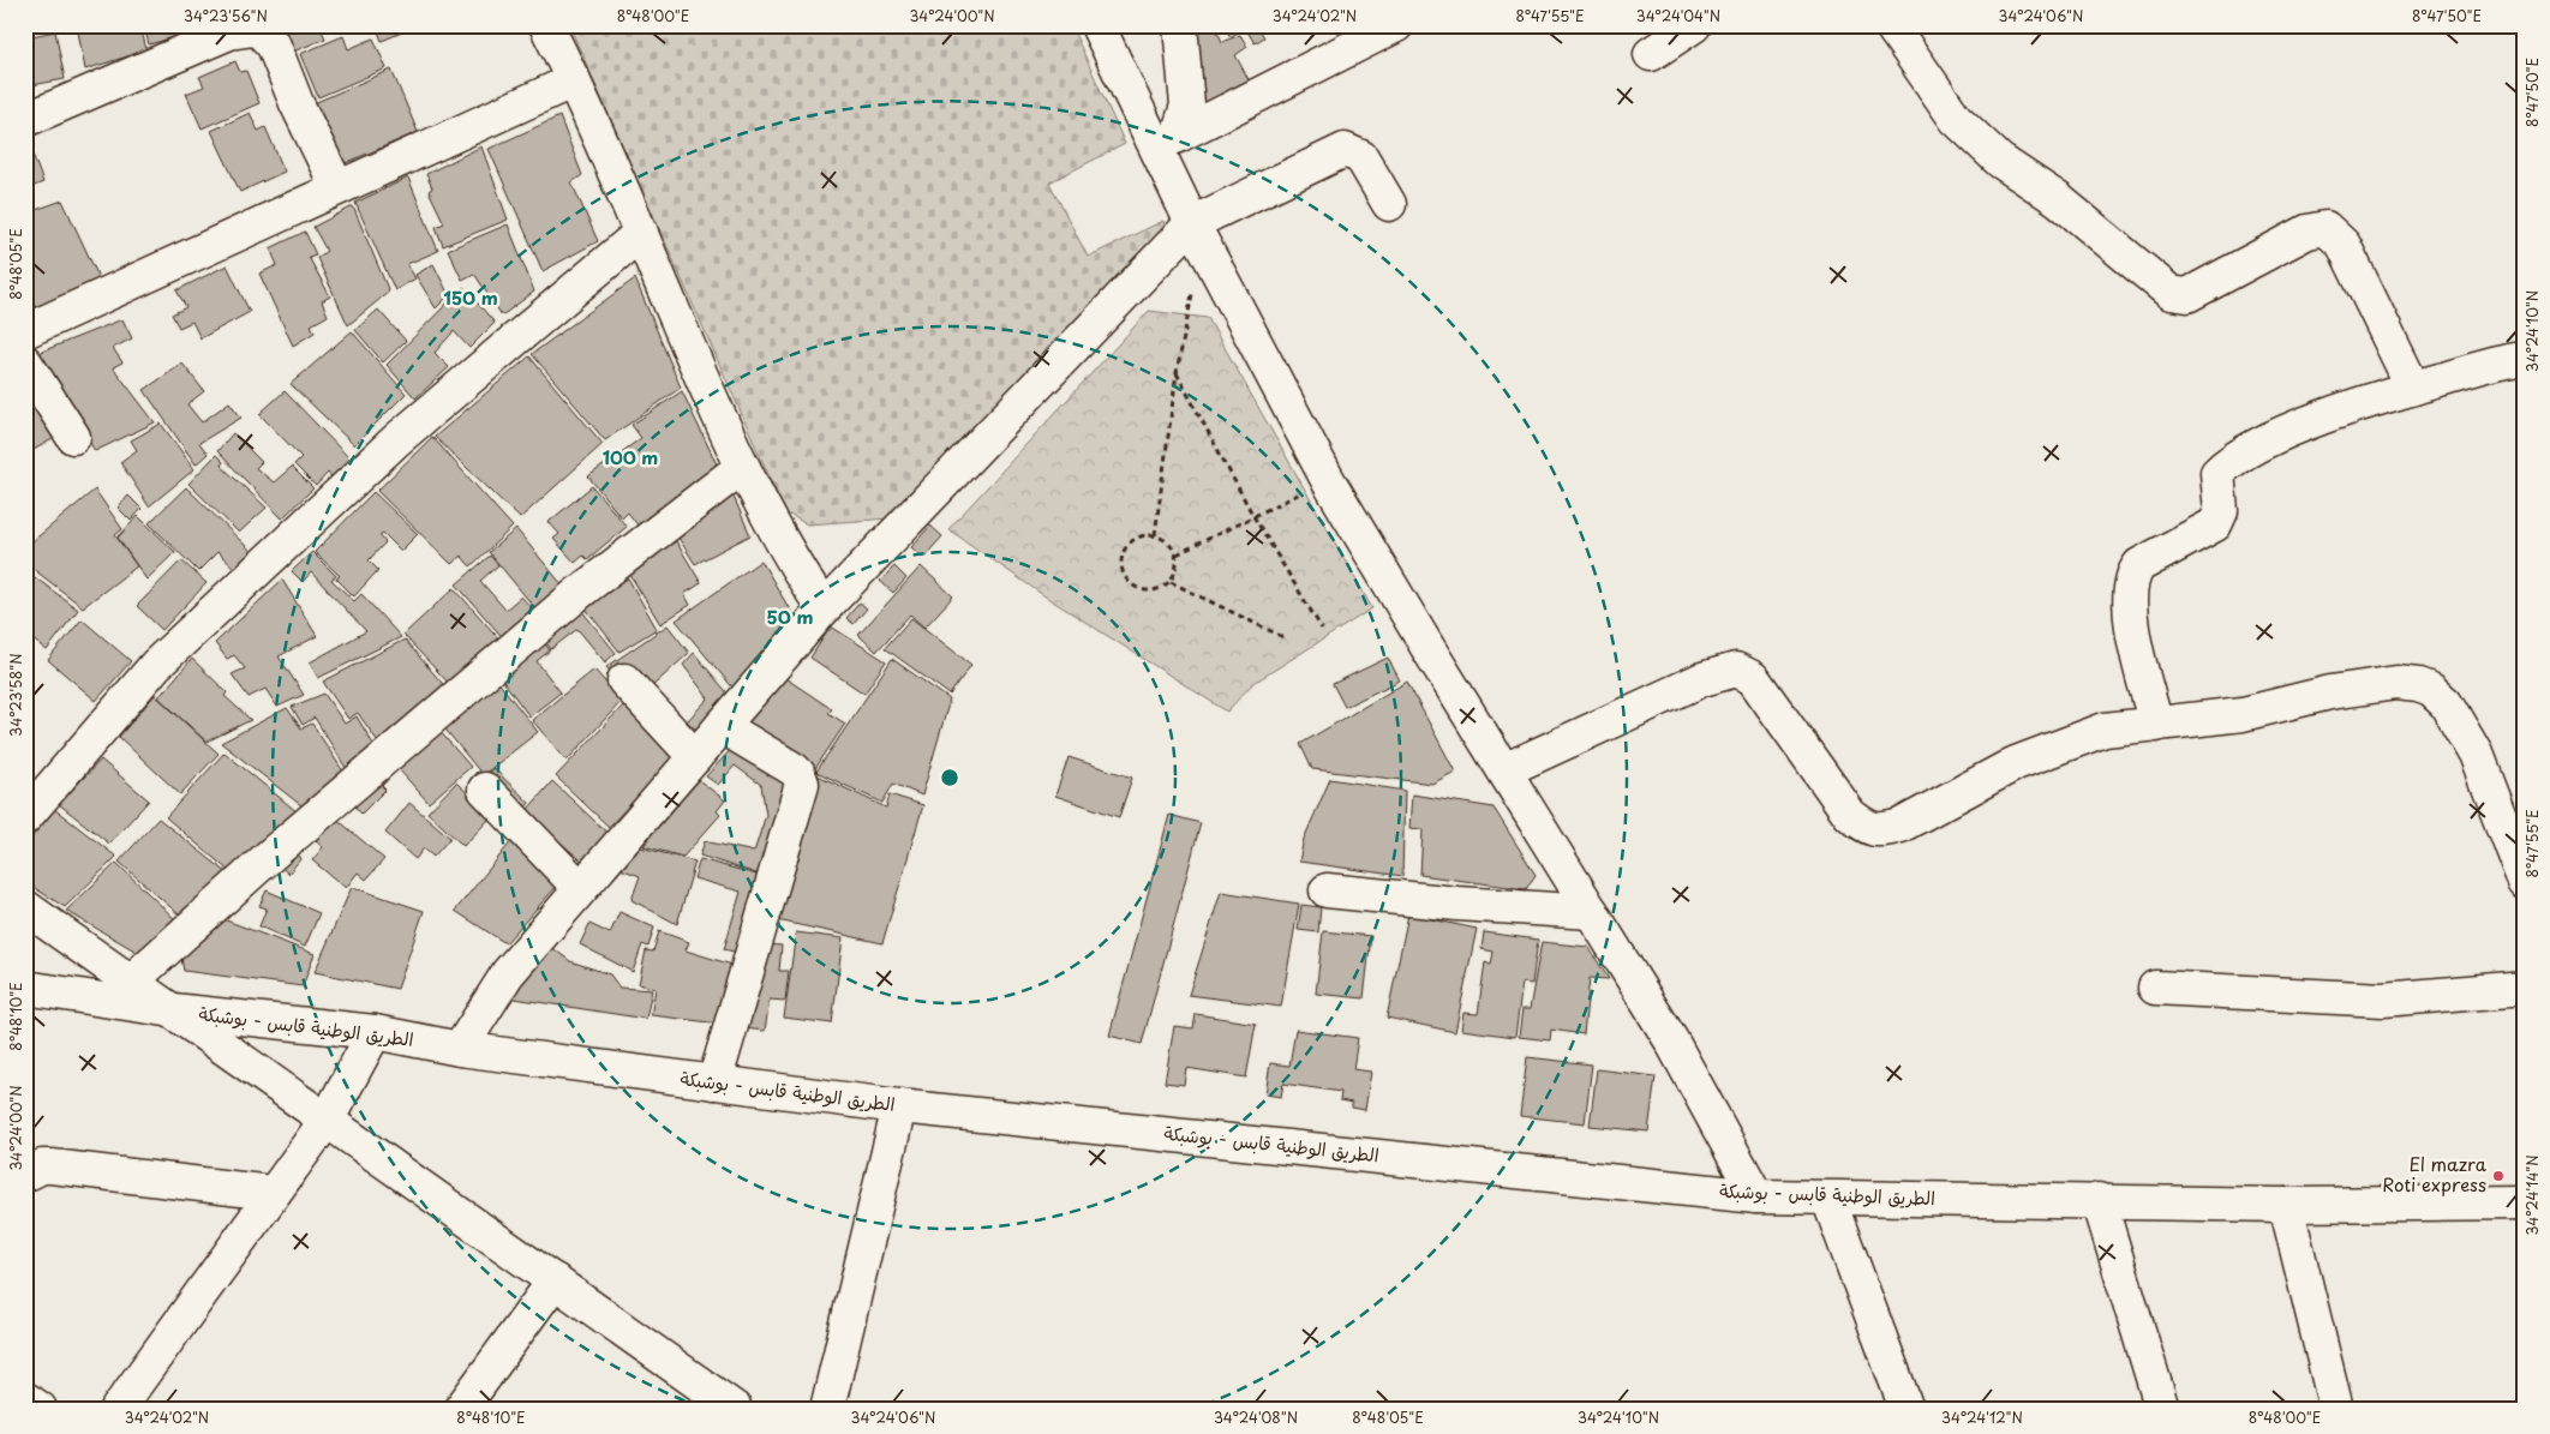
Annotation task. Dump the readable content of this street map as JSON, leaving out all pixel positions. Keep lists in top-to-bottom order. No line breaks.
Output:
{"streets":{"street":["الطريق الوطنية قابس - بوشبكة"]},"places":["El mazra Roti express"],"coordinates":["34°23'56\"N","8°48'00\"E","34°24'00\"N","34°24'02\"N","8°47'55\"E","34°24'04\"N","34°24'06\"N","8°47'50\"E","8°48'05\"E","34°24'10\"N","34°23'58\"N","8°48'10\"E","34°24'14\"N","34°24'08\"N","34°24'12\"N"],"rings":["150 m","100 m","50 m"]}
